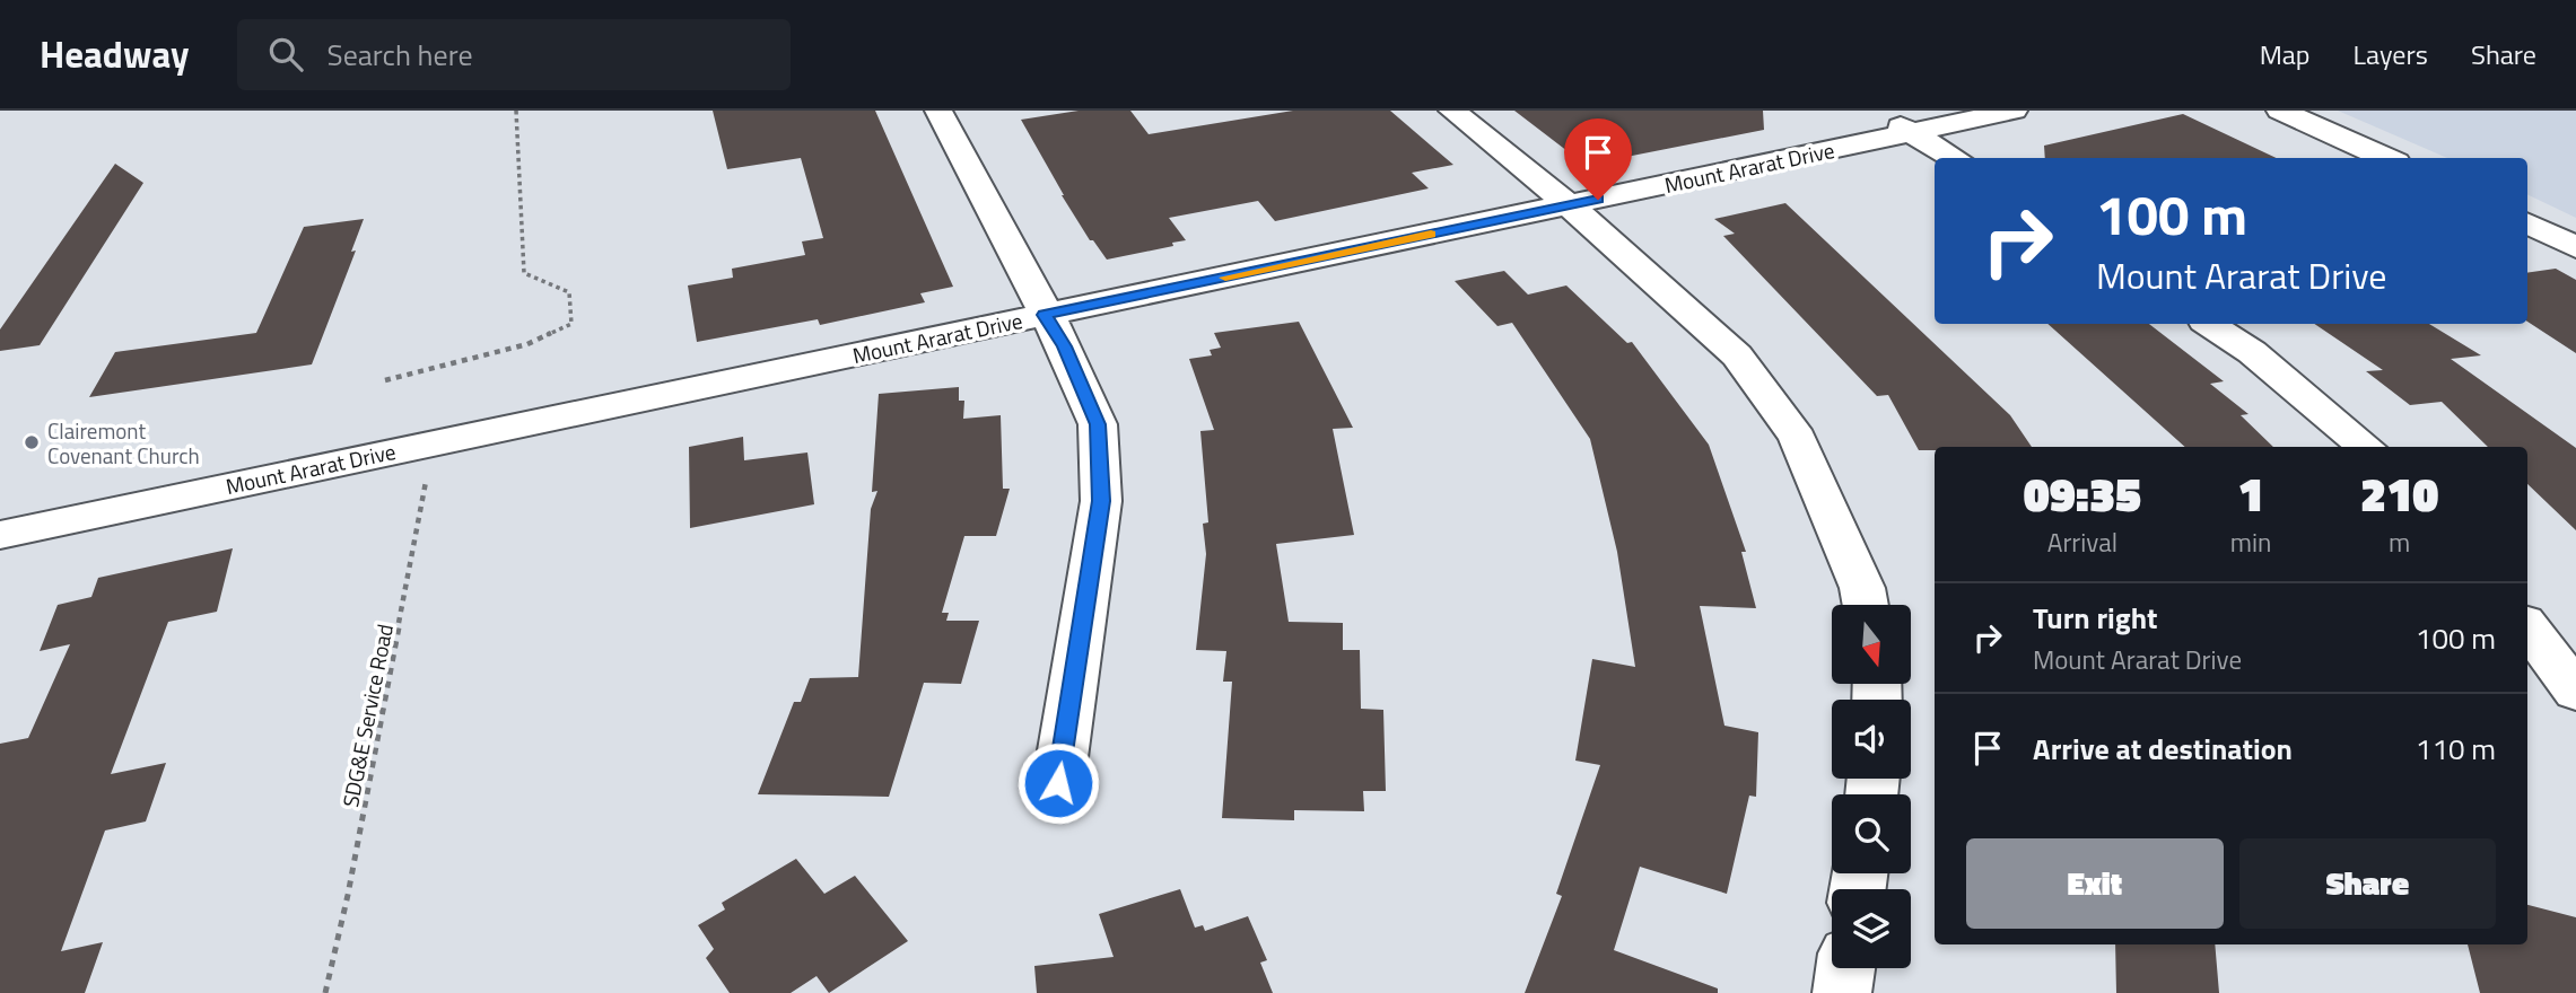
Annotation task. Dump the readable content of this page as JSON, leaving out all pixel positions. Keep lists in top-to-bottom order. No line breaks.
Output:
{"streets":{"street":["Mount Ararat Drive"],"path":["SDG&E Service Road"]},"crossings":[["Mount Ararat Drive","SDG&E Service Road"]],"places":["Clairemont Covenant Church"],"north":"bottom","page":{"header":"Headway","search":"Search here","nav":["Map","Layers","Share"],"turn":["100 m","Mount Ararat Drive"],"eta":["09:35","Arrival","1","min","210","m"],"list":[{"name":"Turn right","note":"Mount Ararat Drive","value":"100 m"},{"name":"Arrive at destination","value":"110 m"}],"buttons":["Exit","Share"]}}
